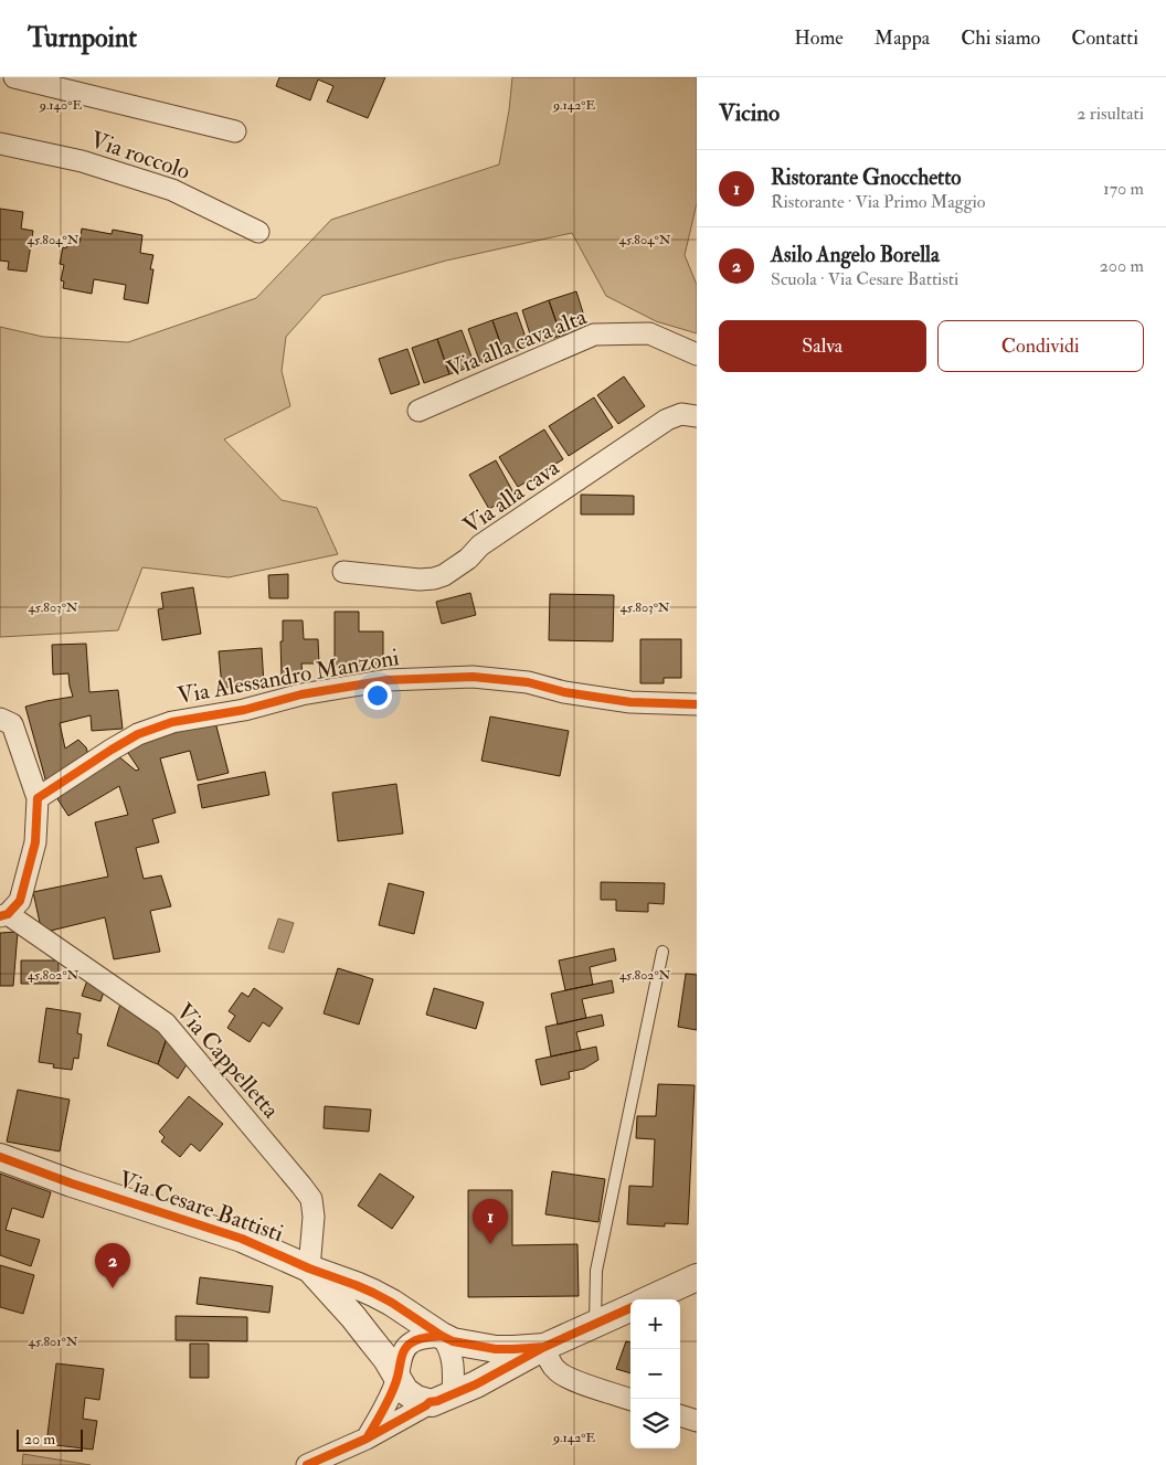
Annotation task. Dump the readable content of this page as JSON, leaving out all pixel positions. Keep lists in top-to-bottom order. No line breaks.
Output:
{"streets":{"street":["Via roccolo","Via alla cava alta","Via alla cava","Via Alessandro Manzoni","Via Cappelletta","Via Cesare Battisti"]},"crossings":[["Via Cappelletta","Via Cesare Battisti"]],"scale_bar":"20 m","page":{"header":"Turnpoint","nav":["Home","Mappa","Chi siamo","Contatti"],"heading":["Vicino","2 risultati"],"list":[{"mark":"1","name":"Ristorante Gnocchetto","note":"Ristorante · Via Primo Maggio","value":"170 m"},{"mark":"2","name":"Asilo Angelo Borella","note":"Scuola · Via Cesare Battisti","value":"200 m"}],"buttons":["Salva","Condividi"],"pins":["1","2"],"map_buttons":["+","−"],"scale":"20 m"},"coordinates":["9.140°E","9.142°E","45.804°N","45.803°N","45.802°N","45.801°N"]}
